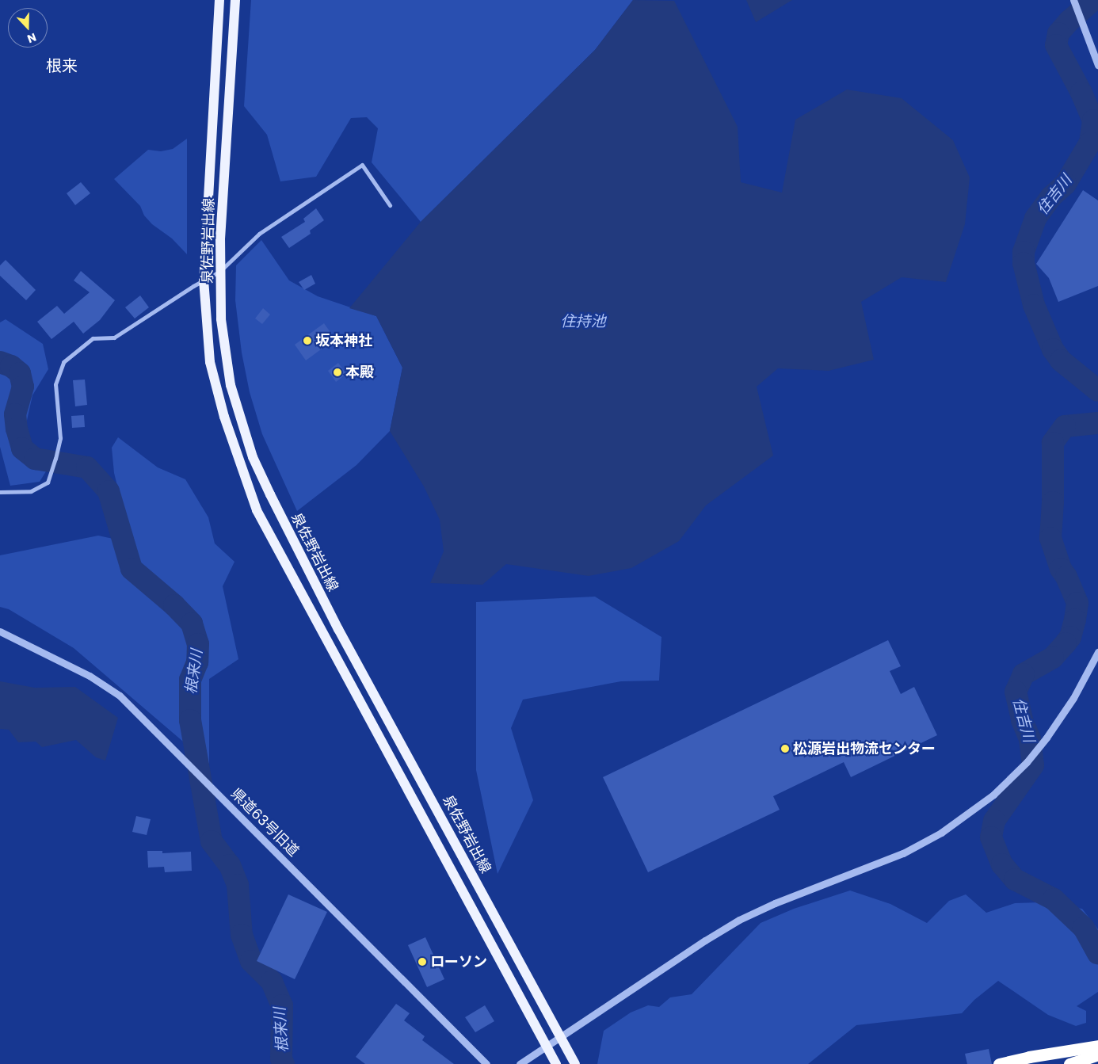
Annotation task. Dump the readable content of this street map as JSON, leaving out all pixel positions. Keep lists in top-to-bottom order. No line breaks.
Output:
{"streets":{"main road":["泉佐野岩出線"],"street":["県道63号旧道"]},"districts":["根来"],"water":["住吉川","住持池","根来川"],"places":["坂本神社","本殿","松源岩出物流センター","ローソン"],"north":"bottom"}
